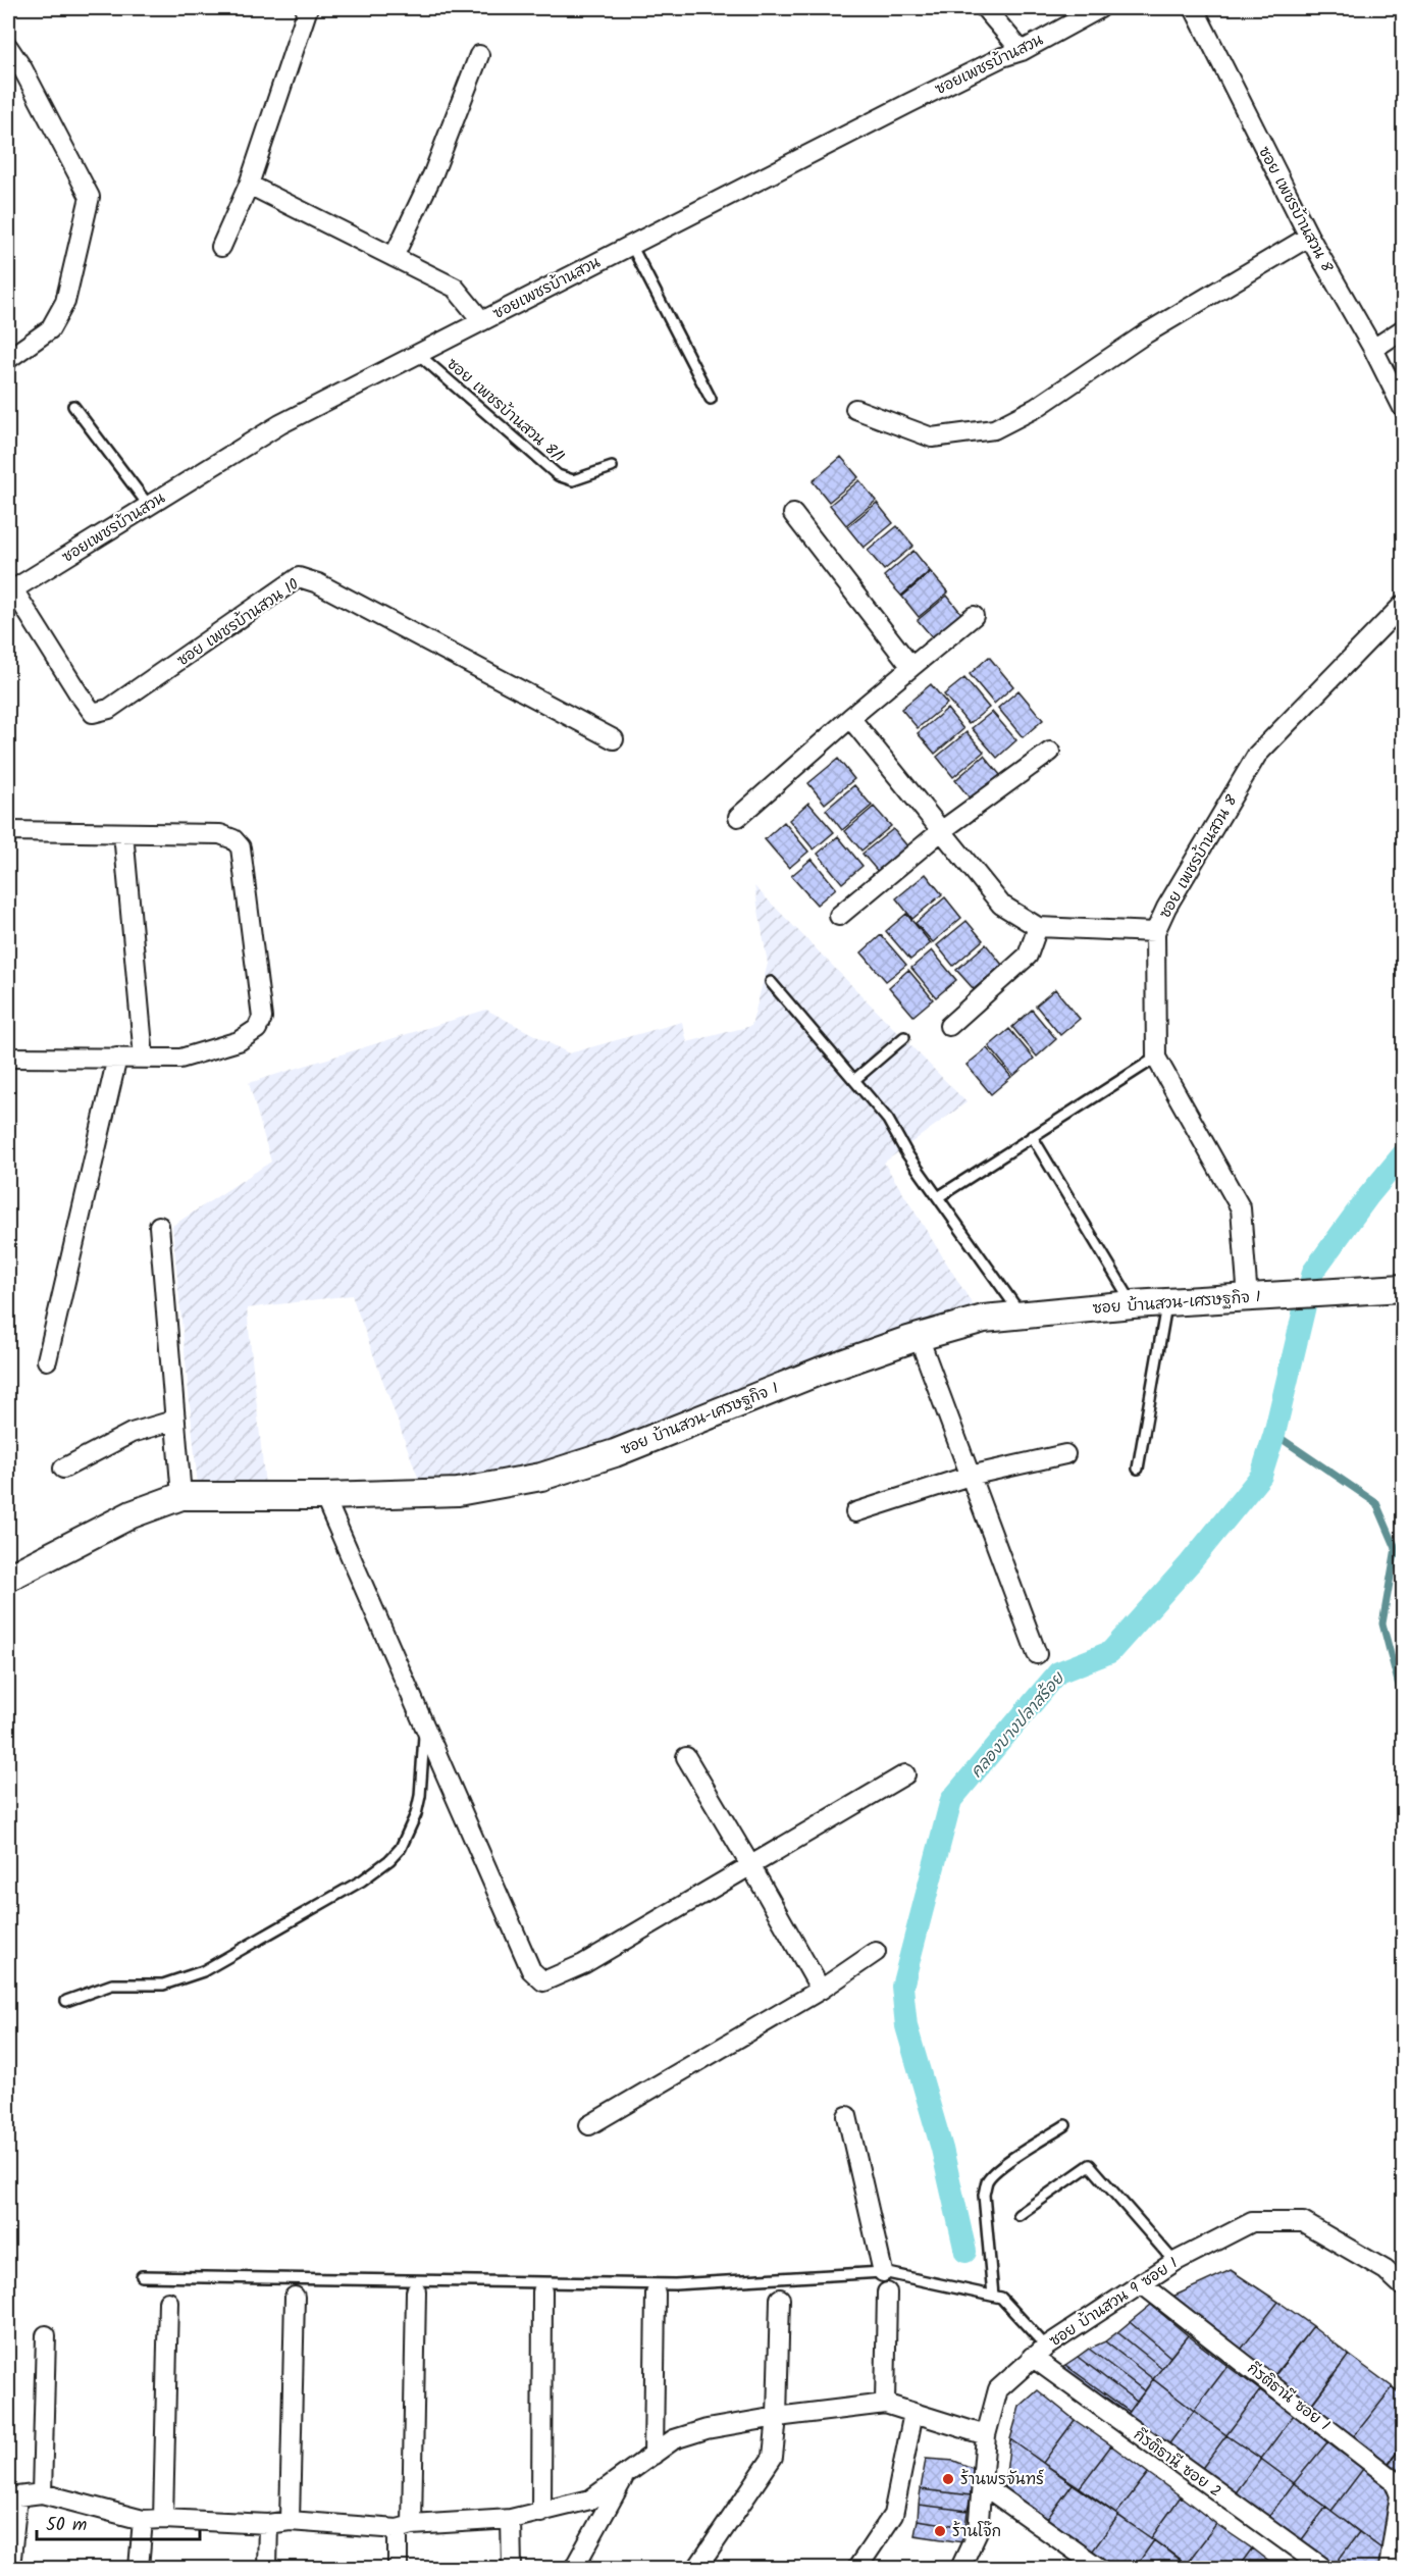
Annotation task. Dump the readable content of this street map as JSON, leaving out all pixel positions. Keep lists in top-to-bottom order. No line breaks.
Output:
{"streets":{"street":["ซอยเพชรบ้านสวน","ซอย เพชรบ้านสวน 8","ซอย เพชรบ้านสวน 10","ซอย บ้านสวน-เศรษฐกิจ 1","ซอย บ้านสวน 9 ซอย 1","กีรติธานี ซอย 1","กีรติธานี ซอย 2"],"lane":["ซอย เพชรบ้านสวน 8/1"]},"crossings":[["ซอยเพชรบ้านสวน","ซอย เพชรบ้านสวน 8/1"],["ซอยเพชรบ้านสวน","ซอย เพชรบ้านสวน 10"],["ซอย เพชรบ้านสวน 8","ซอย บ้านสวน-เศรษฐกิจ 1"],["ซอย บ้านสวน 9 ซอย 1","กีรติธานี ซอย 1"],["ซอย บ้านสวน 9 ซอย 1","กีรติธานี ซอย 2"]],"water":["คลองบางปลาสร้อย"],"places":["ร้านพรจันทร์","ร้านโจ๊ก"],"scale_bar":"50 m"}
